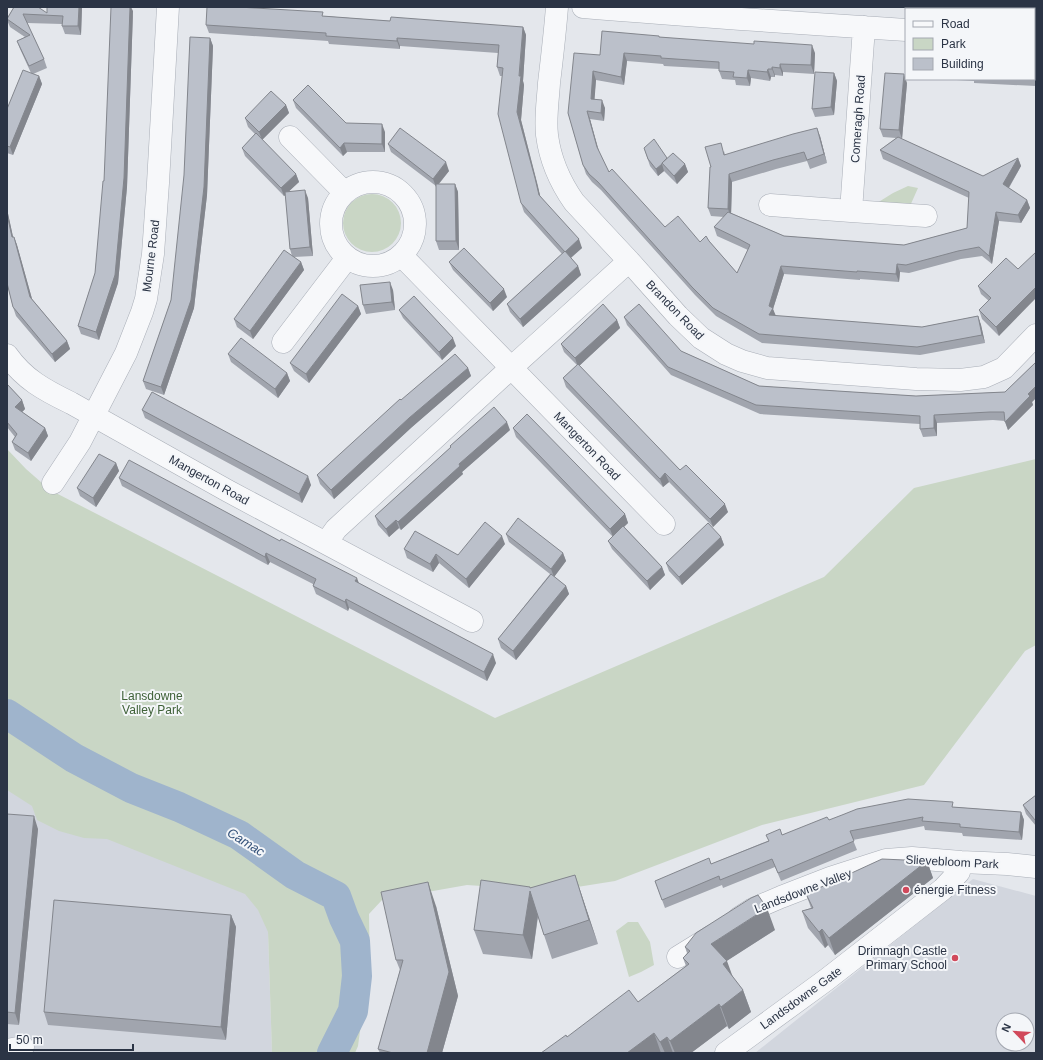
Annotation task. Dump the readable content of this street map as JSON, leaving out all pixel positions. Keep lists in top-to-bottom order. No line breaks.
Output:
{"streets":{"street":["Comeragh Road","Mourne Road","Brandon Road","Mangerton Road","Slievebloom Park","Landsdowne Valley","Landsdowne Gate"]},"crossings":[["Mourne Road","Mangerton Road"],["Slievebloom Park","Landsdowne Valley"],["Slievebloom Park","Landsdowne Gate"]],"water":["Camac"],"parks":["Lansdowne Valley Park"],"places":["énergie Fitness","Drimnagh Castle Primary School"],"legend":["Road","Park","Building"],"scale_bar":"50 m","north":"top left"}
